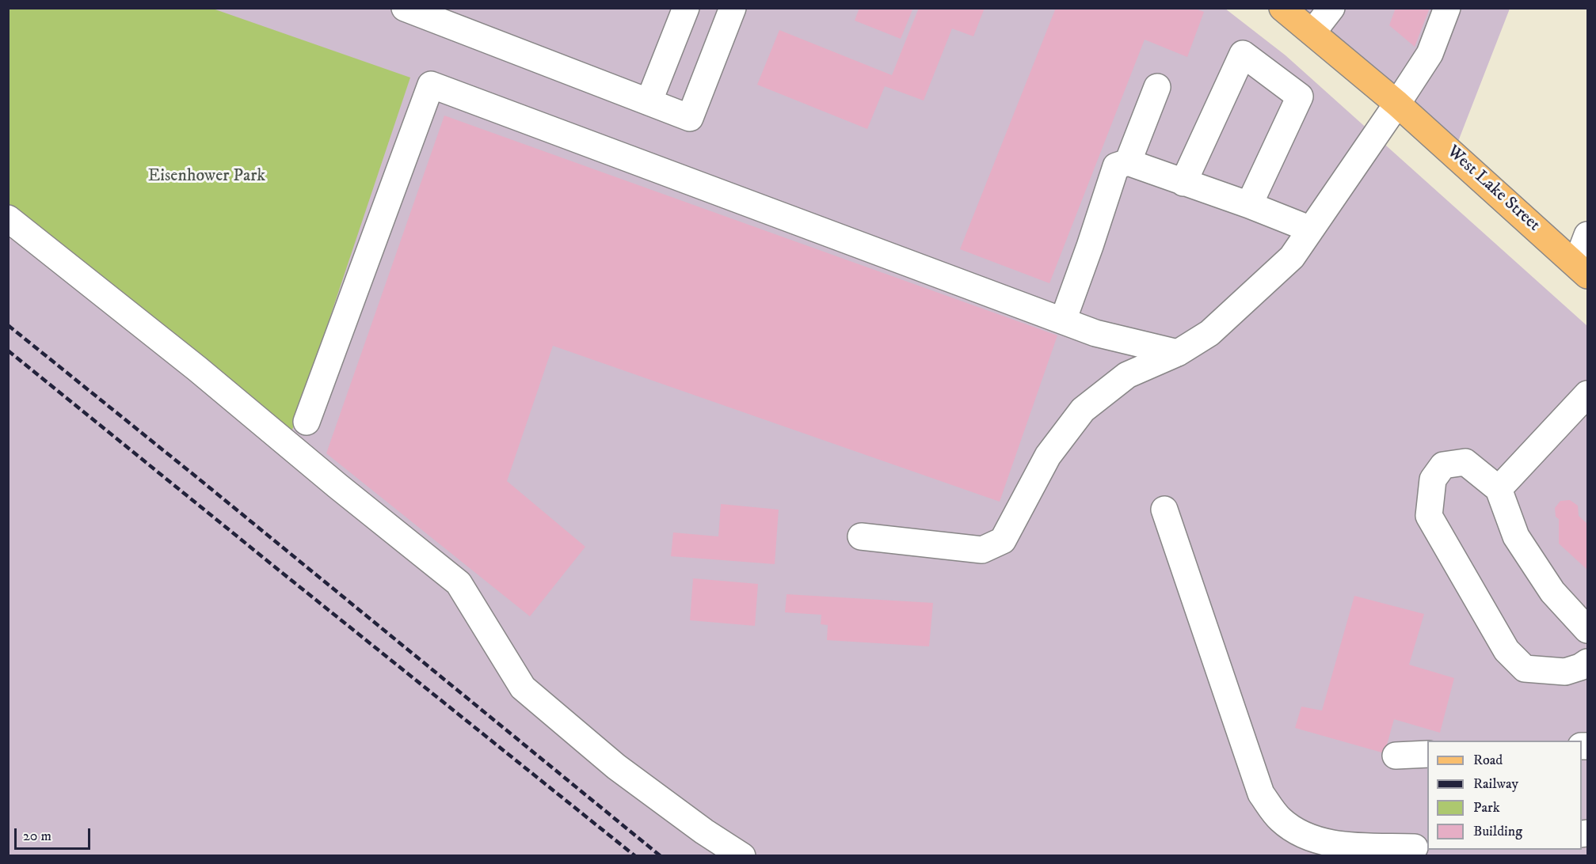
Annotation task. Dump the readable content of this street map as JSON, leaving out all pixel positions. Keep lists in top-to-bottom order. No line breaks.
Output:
{"streets":{"main road":["West Lake Street"]},"parks":["Eisenhower Park"],"legend":["Road","Railway","Park","Building"],"scale_bar":"20 m"}
